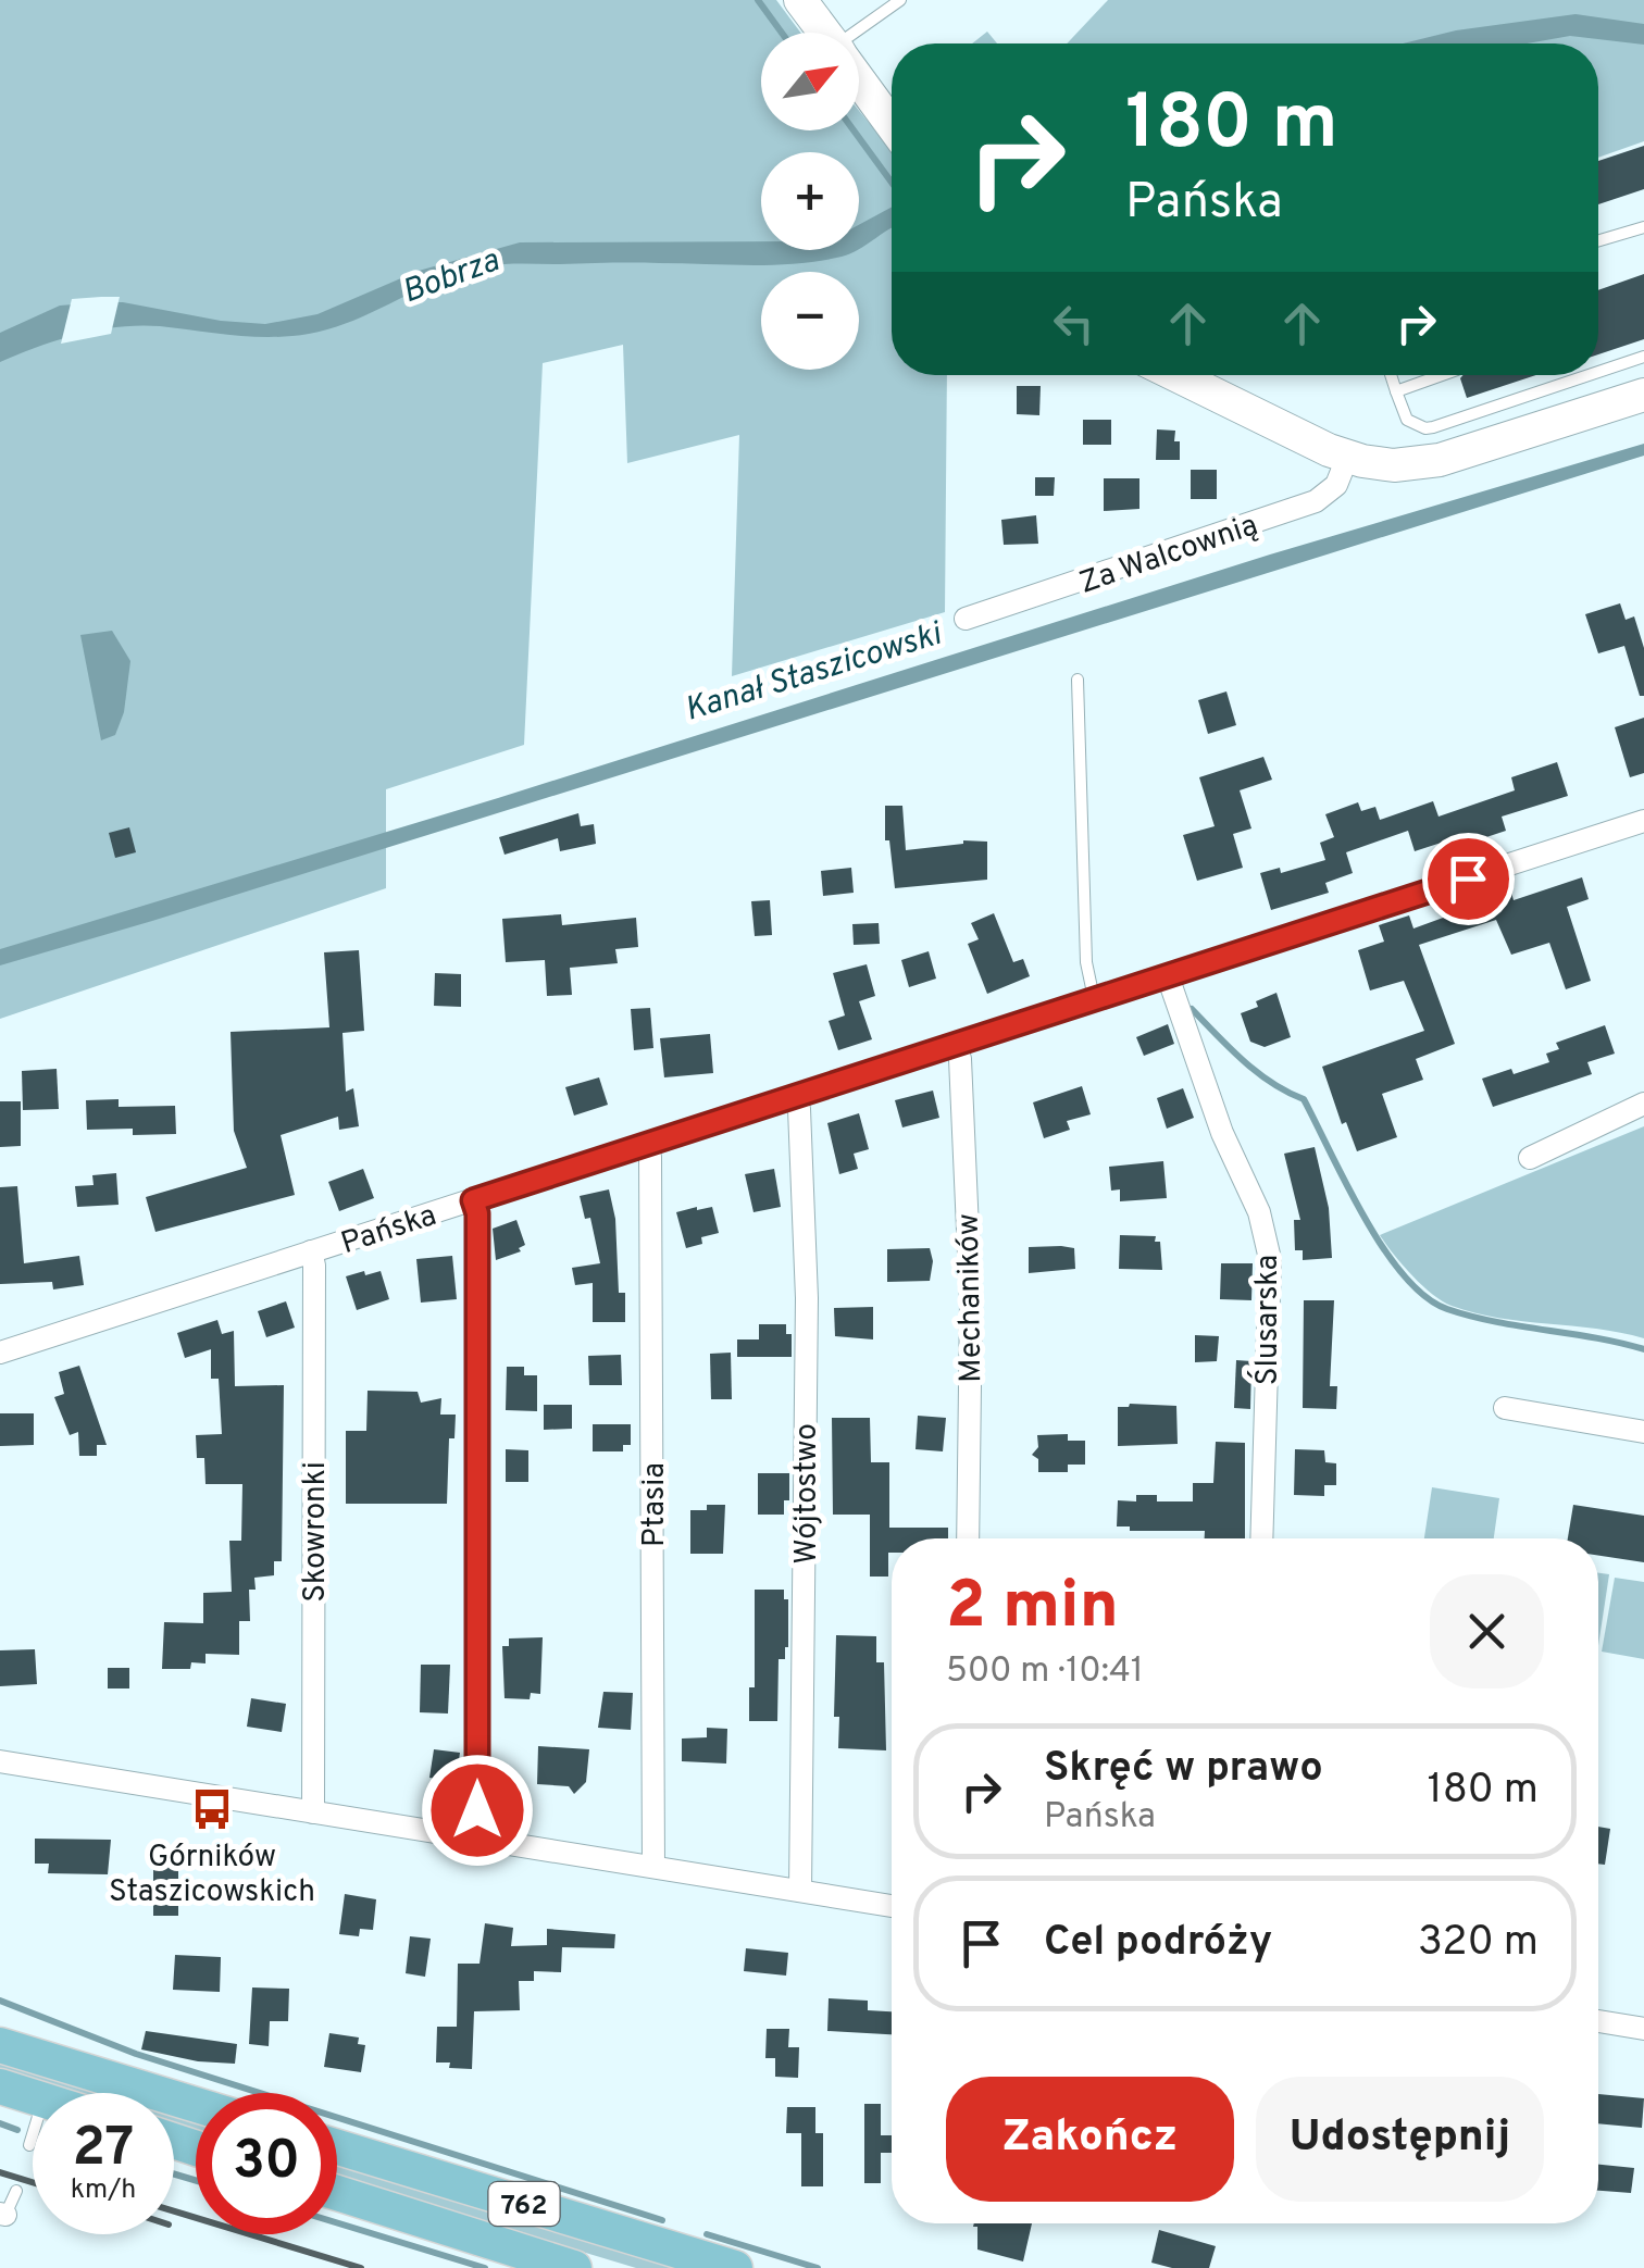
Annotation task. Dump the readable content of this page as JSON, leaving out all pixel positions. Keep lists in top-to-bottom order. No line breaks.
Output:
{"streets":{"main road":["762"],"street":["Za Walcownią","Pańska","Mechaników","Ślusarska","Wójtostwo","Ptasia","Skowronki"]},"crossings":[["Pańska","Mechaników"],["Pańska","Ślusarska"],["Pańska","Wójtostwo"],["Pańska","Ptasia"],["Pańska","Skowronki"]],"water":["Bobrza","Kanał Staszicowski"],"places":{"bus stop":["Górników Staszicowskich"]},"north":"top right","page":{"map_buttons":["+","−"],"turn":["180 m","Pańska"],"heading":["2 min","500 m · 10:41"],"list":[{"name":"Skręć w prawo","note":"Pańska","value":"180 m"},{"name":"Cel podróży","value":"320 m"}],"buttons":["Zakończ","Udostępnij"],"speed":"27 km/h","limit":"30"}}
